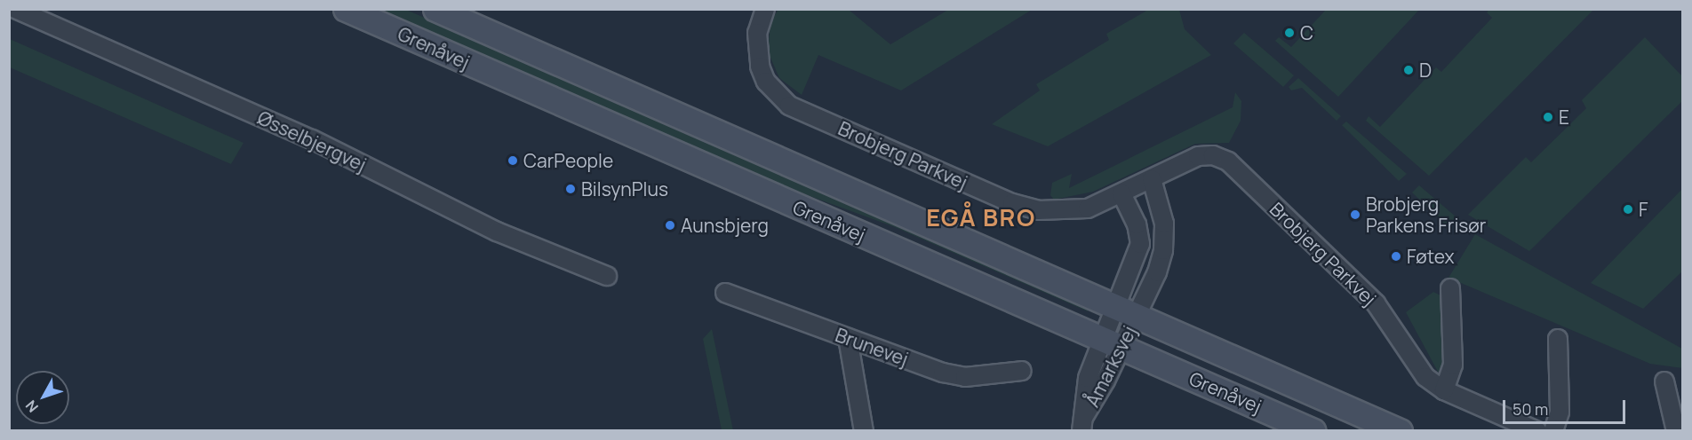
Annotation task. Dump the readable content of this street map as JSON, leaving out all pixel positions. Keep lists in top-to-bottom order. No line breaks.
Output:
{"streets":{"main road":["Grenåvej"],"street":["Øsselbjergvej","Brobjerg Parkvej","Brunevej","Åmarksvej"]},"crossings":[["Grenåvej","Åmarksvej"]],"districts":["EGÅ BRO"],"places":["C","D","E","CarPeople","BilsynPlus","F","Brobjerg Parkens Frisør","Aunsbjerg","Føtex"],"scale_bar":"50 m","north":"bottom left"}
